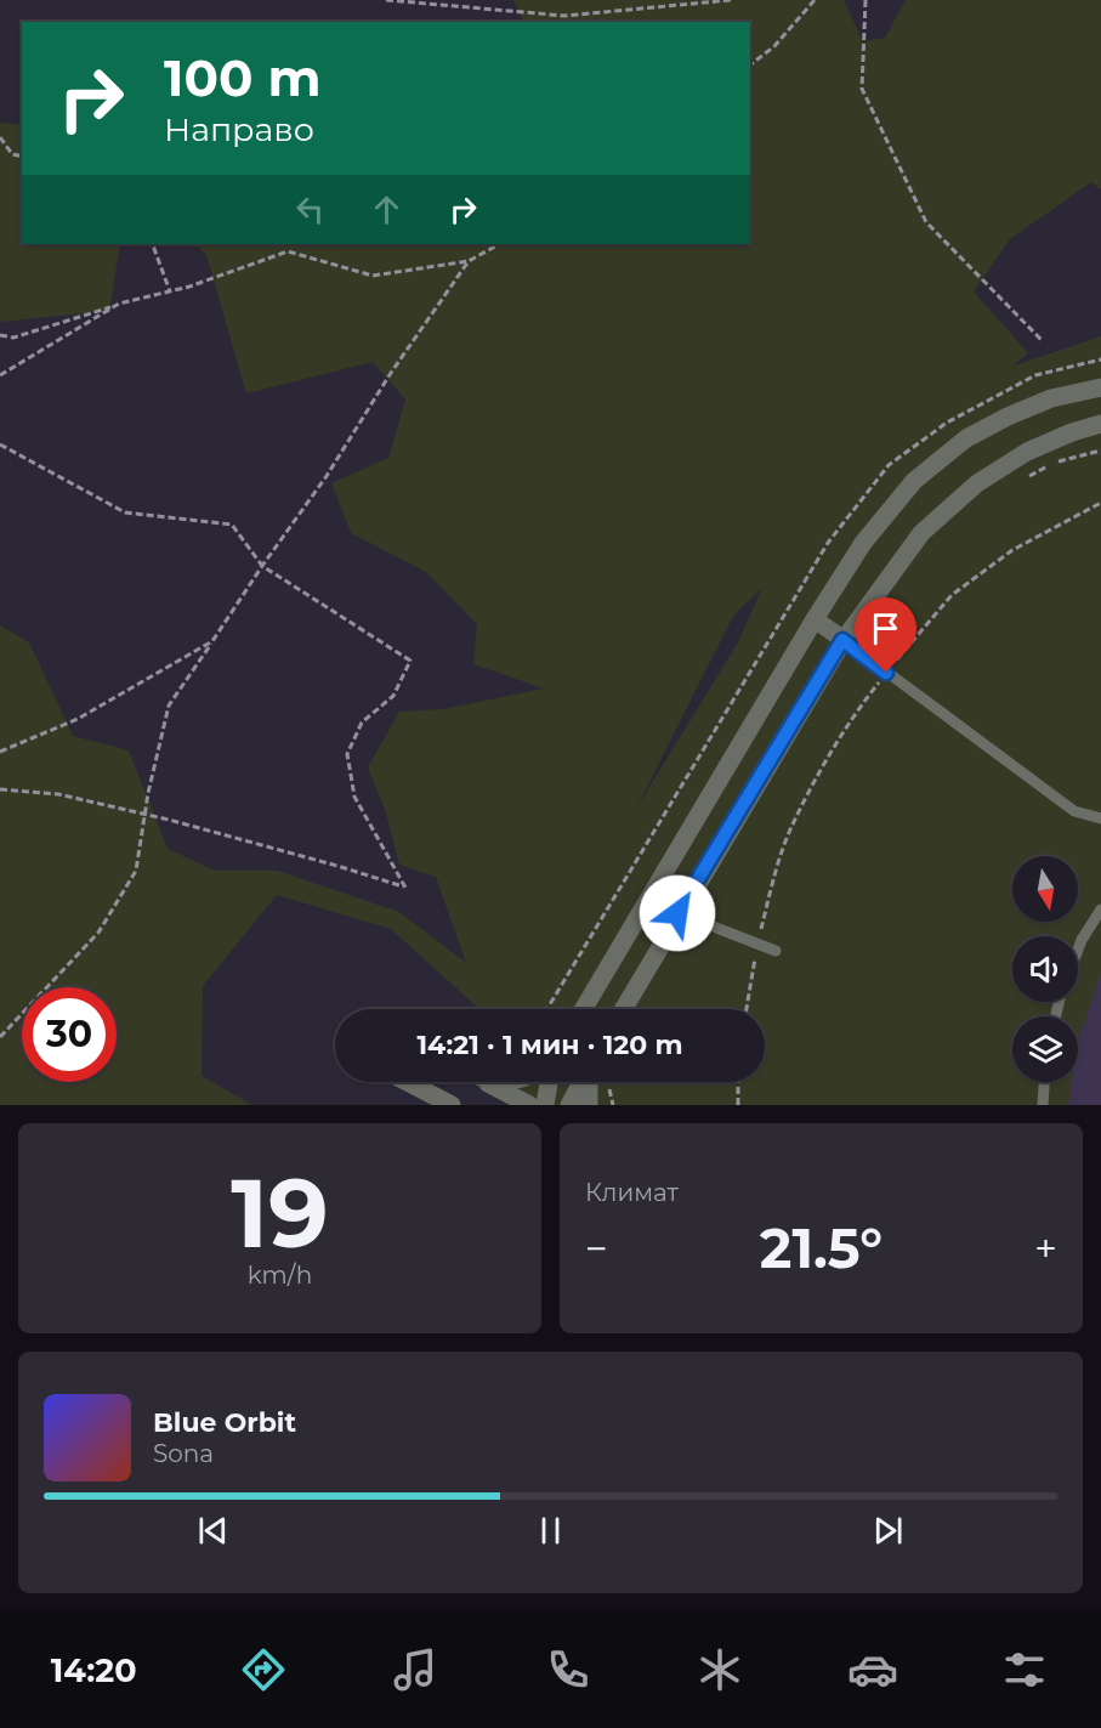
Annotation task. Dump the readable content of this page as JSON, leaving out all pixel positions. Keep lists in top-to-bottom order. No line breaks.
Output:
{"north":"bottom","page":{"turn":["100 m","Направо"],"limit":"30","trip":"14:21 · 1 мин · 120 m","tile":[["19","km/h"],"Климат"],"heat":["−","21.5°","+"],"song":["Blue Orbit","Sona"],"tabs":"14:20"}}
